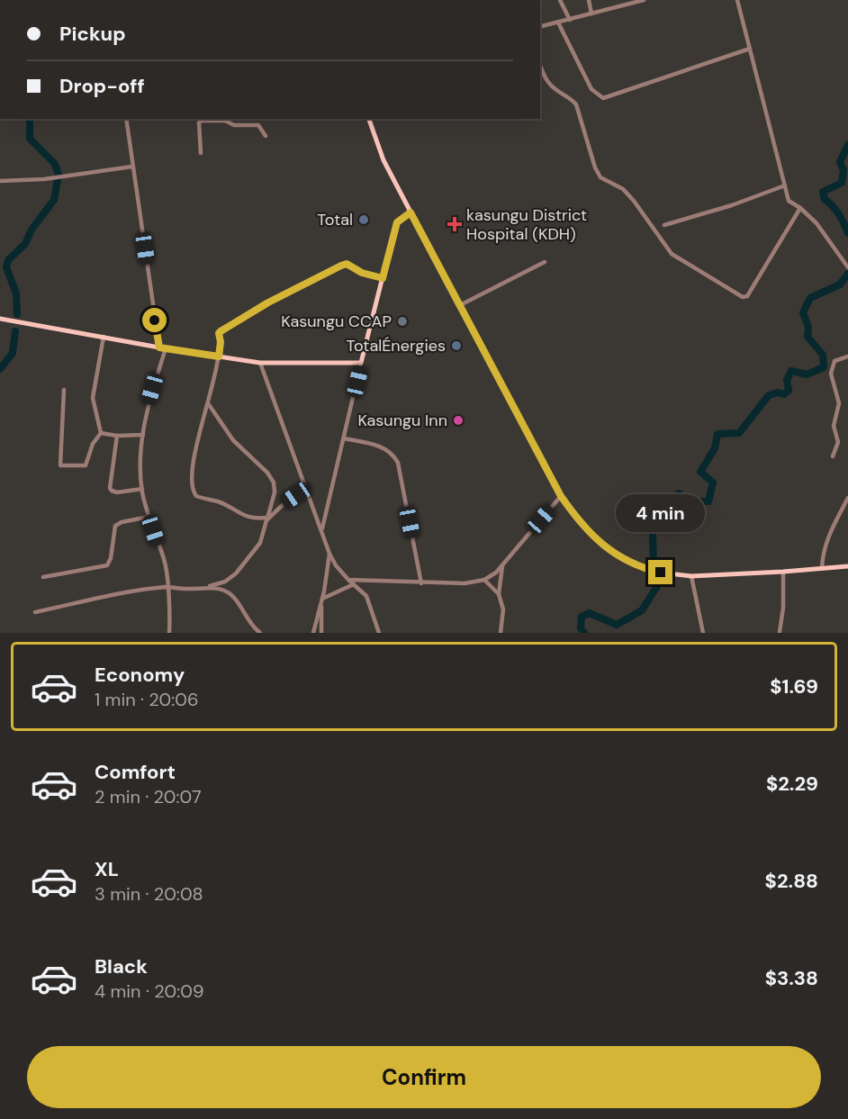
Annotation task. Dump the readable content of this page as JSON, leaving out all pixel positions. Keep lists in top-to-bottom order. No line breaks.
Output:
{"places":{"other":["Total","Kasungu CCAP","TotalÉnergies","Kasungu Inn"],"health":["kasungu District Hospital (KDH)"]},"page":{"banner":["Pickup","Drop-off"],"bubble":"4 min","list":[{"name":"Economy","note":"1 min · 20:06","value":"$1.69"},{"name":"Comfort","note":"2 min · 20:07","value":"$2.29"},{"name":"XL","note":"3 min · 20:08","value":"$2.88"},{"name":"Black","note":"4 min · 20:09","value":"$3.38"}],"buttons":"Confirm"}}
